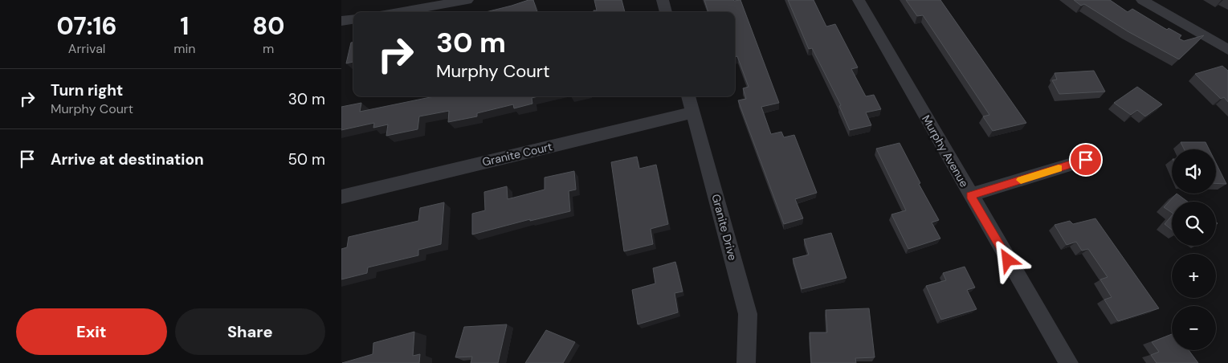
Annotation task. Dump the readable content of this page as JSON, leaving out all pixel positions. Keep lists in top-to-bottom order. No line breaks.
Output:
{"streets":{"street":["Murphy Avenue","Granite Court","Granite Drive"]},"crossings":[["Granite Court","Granite Drive"]],"page":{"eta":["07:16","Arrival","1","min","80","m"],"turn":["30 m","Murphy Court"],"list":[{"name":"Turn right","note":"Murphy Court","value":"30 m"},{"name":"Arrive at destination","value":"50 m"}],"map_buttons":["+","−"],"buttons":["Exit","Share"]}}
